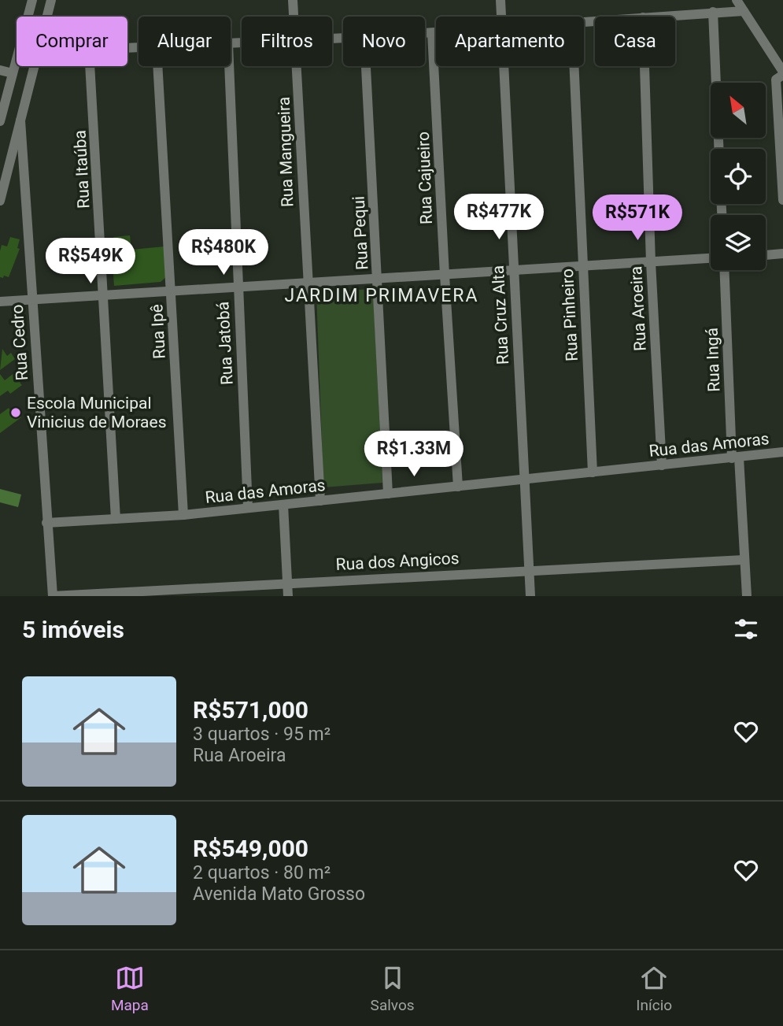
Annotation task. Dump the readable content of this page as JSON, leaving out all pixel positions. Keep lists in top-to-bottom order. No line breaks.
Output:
{"streets":{"street":["Rua Mangueira","Rua Itaúba","Rua Cajueiro","Rua Pequi","Rua Aroeira","Rua Cruz Alta","Rua Pinheiro","Rua Ipê","Rua Cedro","Rua Jatobá","Rua Ingá","Rua das Amoras","Rua dos Angicos"]},"crossings":[["Rua Mangueira","Rua das Amoras"],["Rua Itaúba","Rua das Amoras"],["Rua Cajueiro","Rua das Amoras"],["Rua Pequi","Rua das Amoras"],["Rua Aroeira","Rua das Amoras"],["Rua Cruz Alta","Rua das Amoras"],["Rua Cruz Alta","Rua dos Angicos"],["Rua Pinheiro","Rua das Amoras"],["Rua Ipê","Rua das Amoras"],["Rua Cedro","Rua das Amoras"],["Rua Cedro","Rua dos Angicos"],["Rua Jatobá","Rua das Amoras"],["Rua Ingá","Rua das Amoras"],["Rua Ingá","Rua dos Angicos"]],"districts":["JARDIM PRIMAVERA"],"places":["Escola Municipal Vinicius de Moraes"],"north":"top left","page":{"chip":["Comprar","Alugar","Filtros","Novo","Apartamento","Casa"],"price":["R$477K","R$571K","R$480K","R$549K","R$1.33M"],"heading":"5 imóveis","list":[{"name":"R$571,000","note":"3 quartos · 95 m² · Rua Aroeira"},{"name":"R$549,000","note":"2 quartos · 80 m² · Avenida Mato Grosso"}],"tabs":["Mapa","Salvos","Início"]}}
